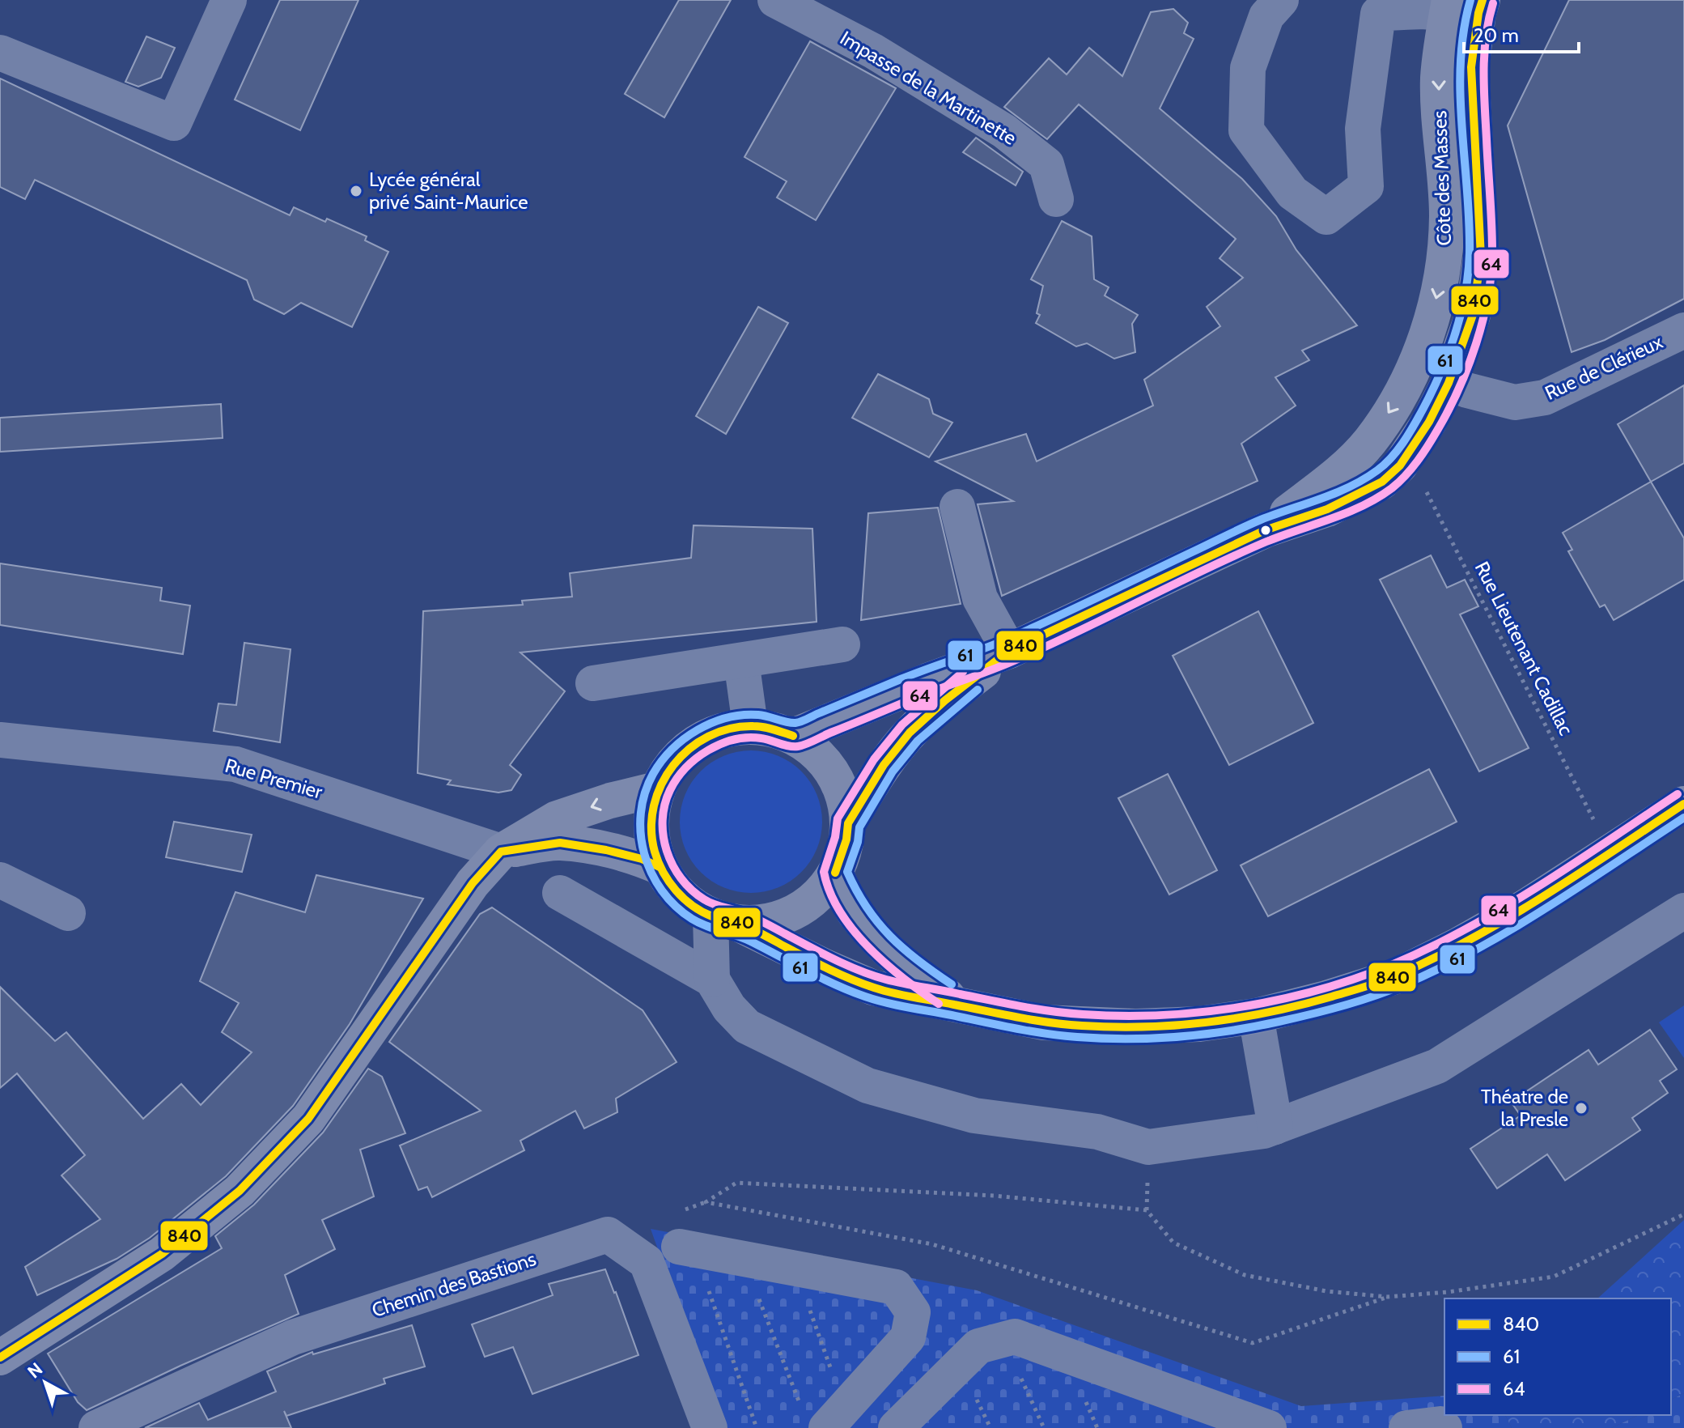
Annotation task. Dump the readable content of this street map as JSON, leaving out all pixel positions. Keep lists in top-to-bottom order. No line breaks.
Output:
{"streets":{"main road":["Côte des Masses"],"street":["Impasse de la Martinette","Rue de Clérieux","Rue Premier","Chemin des Bastions"],"path":["Rue Lieutenant Cadillac"]},"crossings":[["Côte des Masses","Rue de Clérieux"],["Côte des Masses","Rue Lieutenant Cadillac"]],"places":["Lycée général privé Saint-Maurice","Théatre de la Presle"],"lines":["transit line 840","transit line 61","transit line 64"],"legend":["840","61","64"],"scale_bar":"20 m","north":"top left"}
